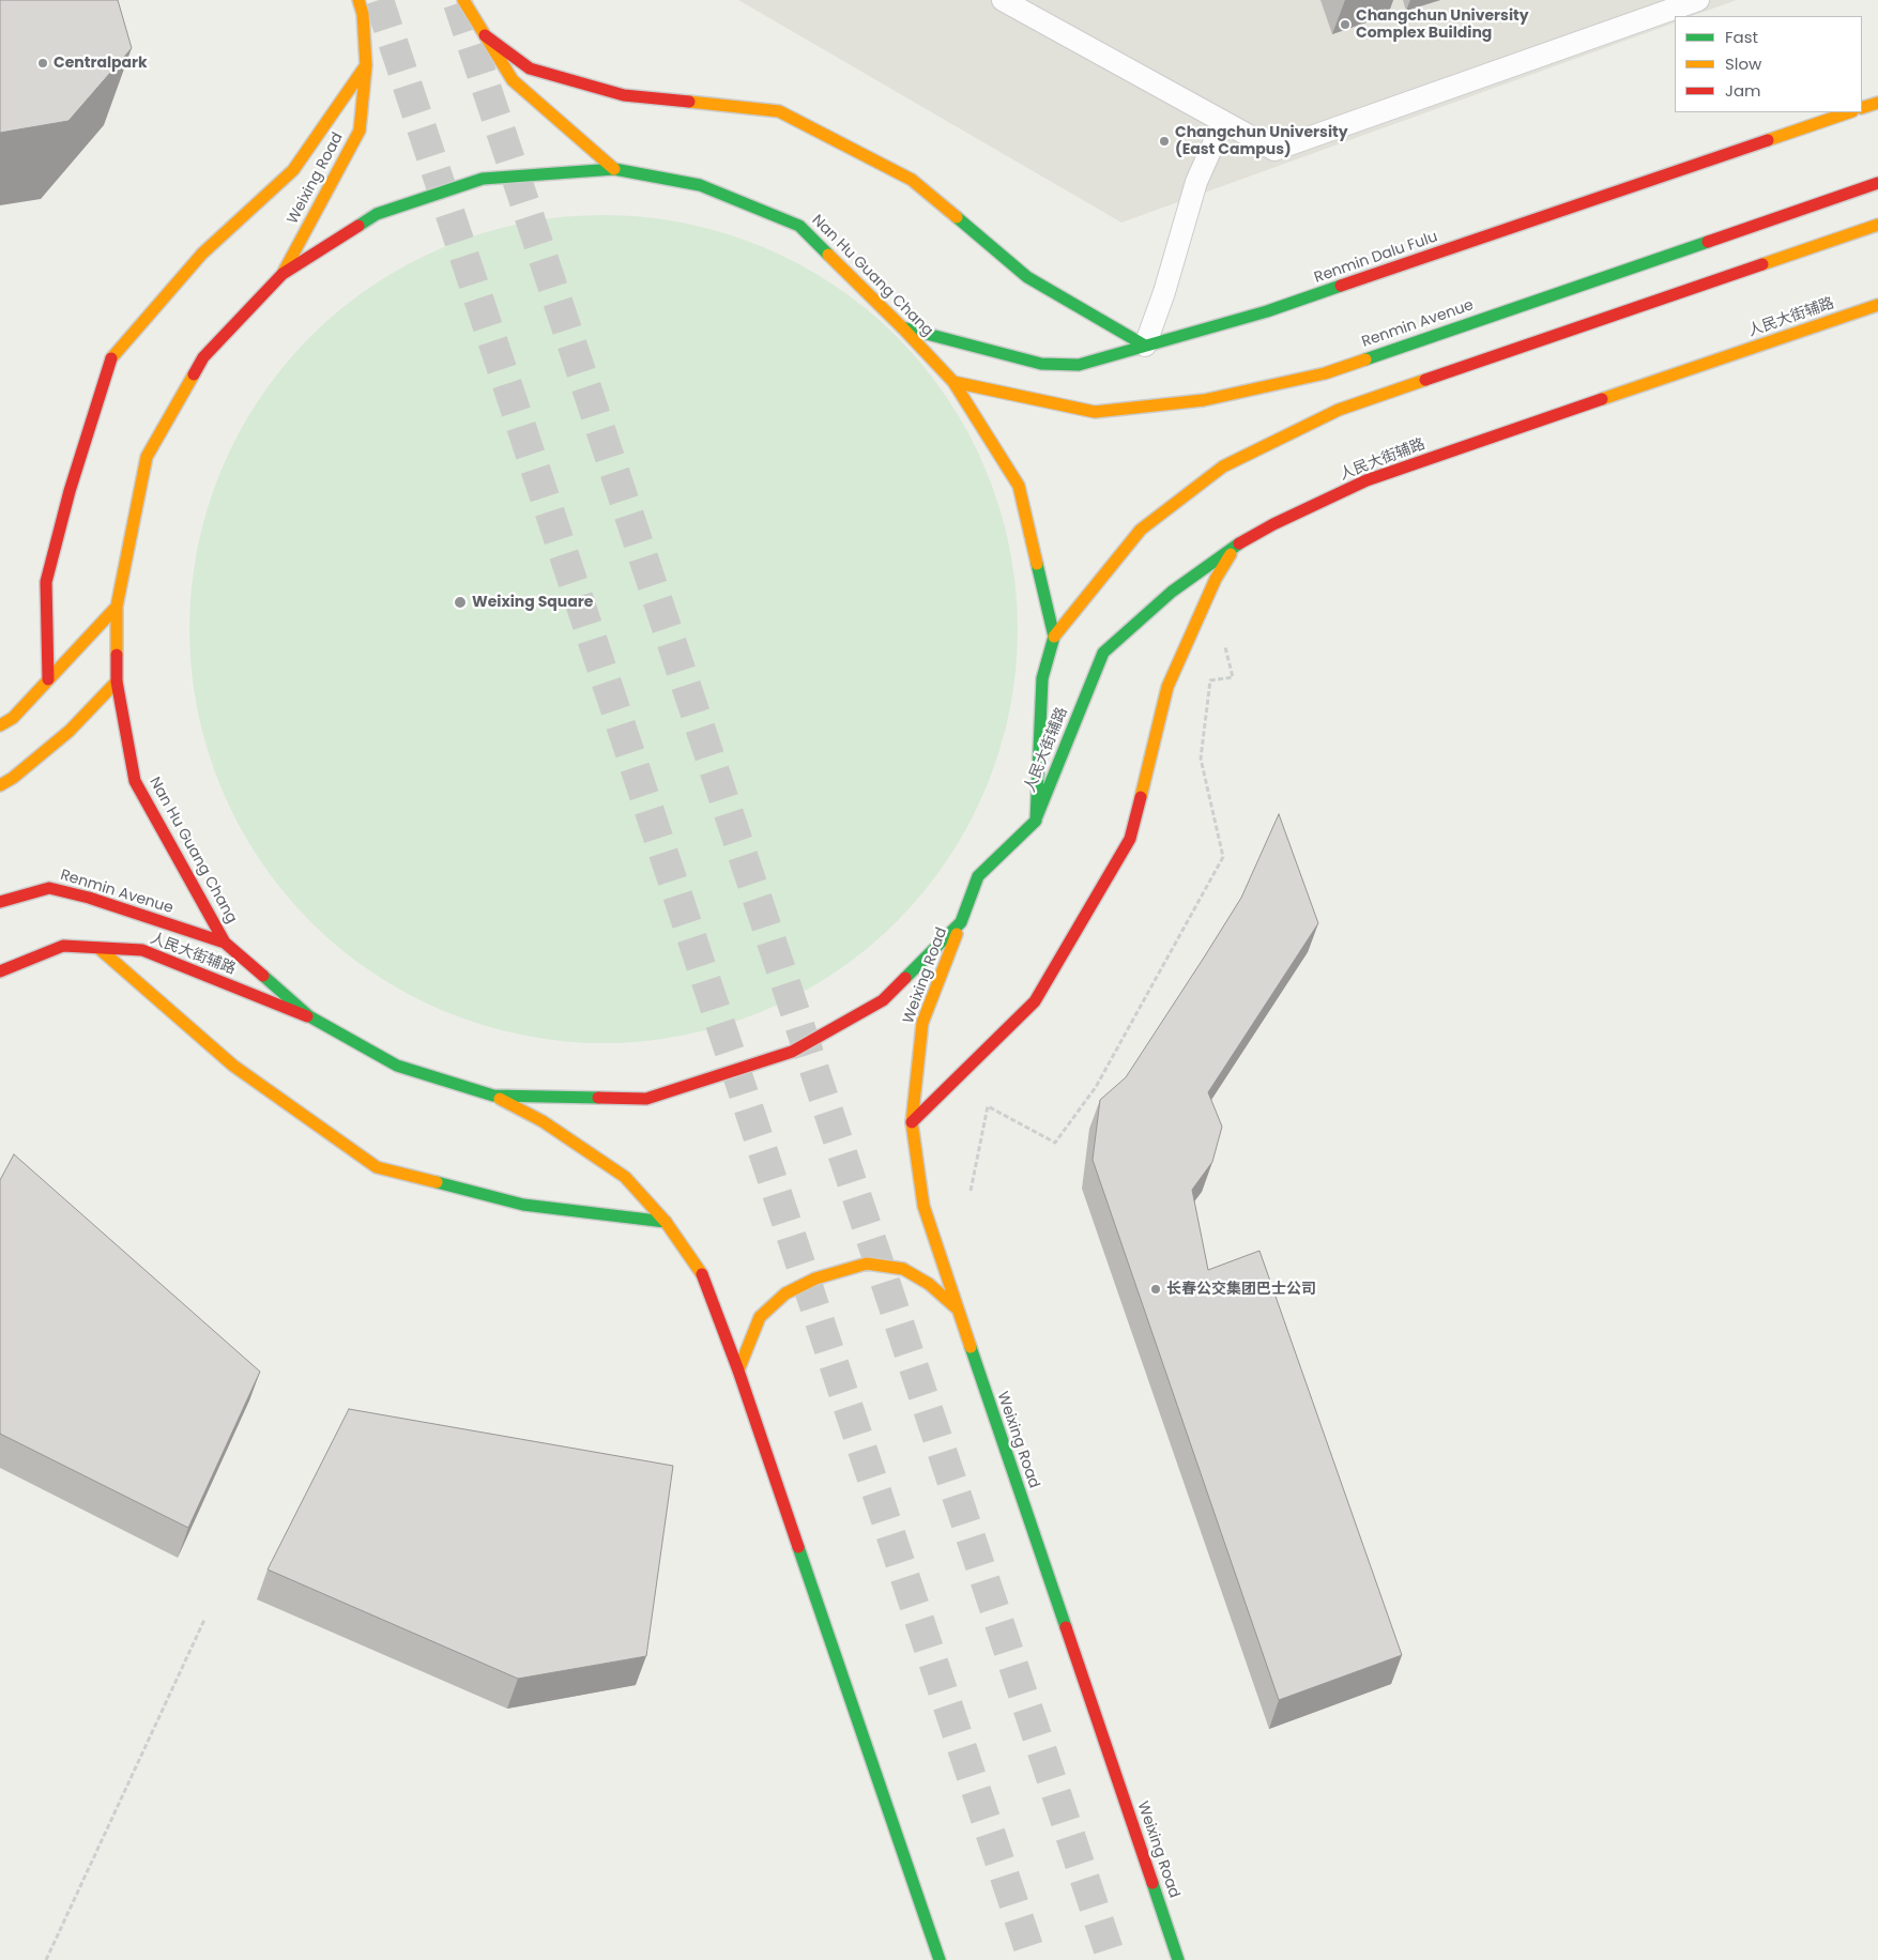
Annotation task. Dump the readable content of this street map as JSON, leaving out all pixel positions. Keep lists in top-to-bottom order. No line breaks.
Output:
{"streets":{"main road":["Weixing Road","Renmin Dalu Fulu","Nan Hu Guang Chang","人民大街辅路","Renmin Avenue"]},"crossings":[["Weixing Road","Nan Hu Guang Chang"],["Renmin Dalu Fulu","Nan Hu Guang Chang"],["Nan Hu Guang Chang","人民大街辅路"],["Nan Hu Guang Chang","Renmin Avenue"]],"places":["Changchun University Complex Building","Centralpark","Changchun University (East Campus)","Weixing Square","长春公交集团巴士公司"],"legend":["Fast","Slow","Jam"]}
